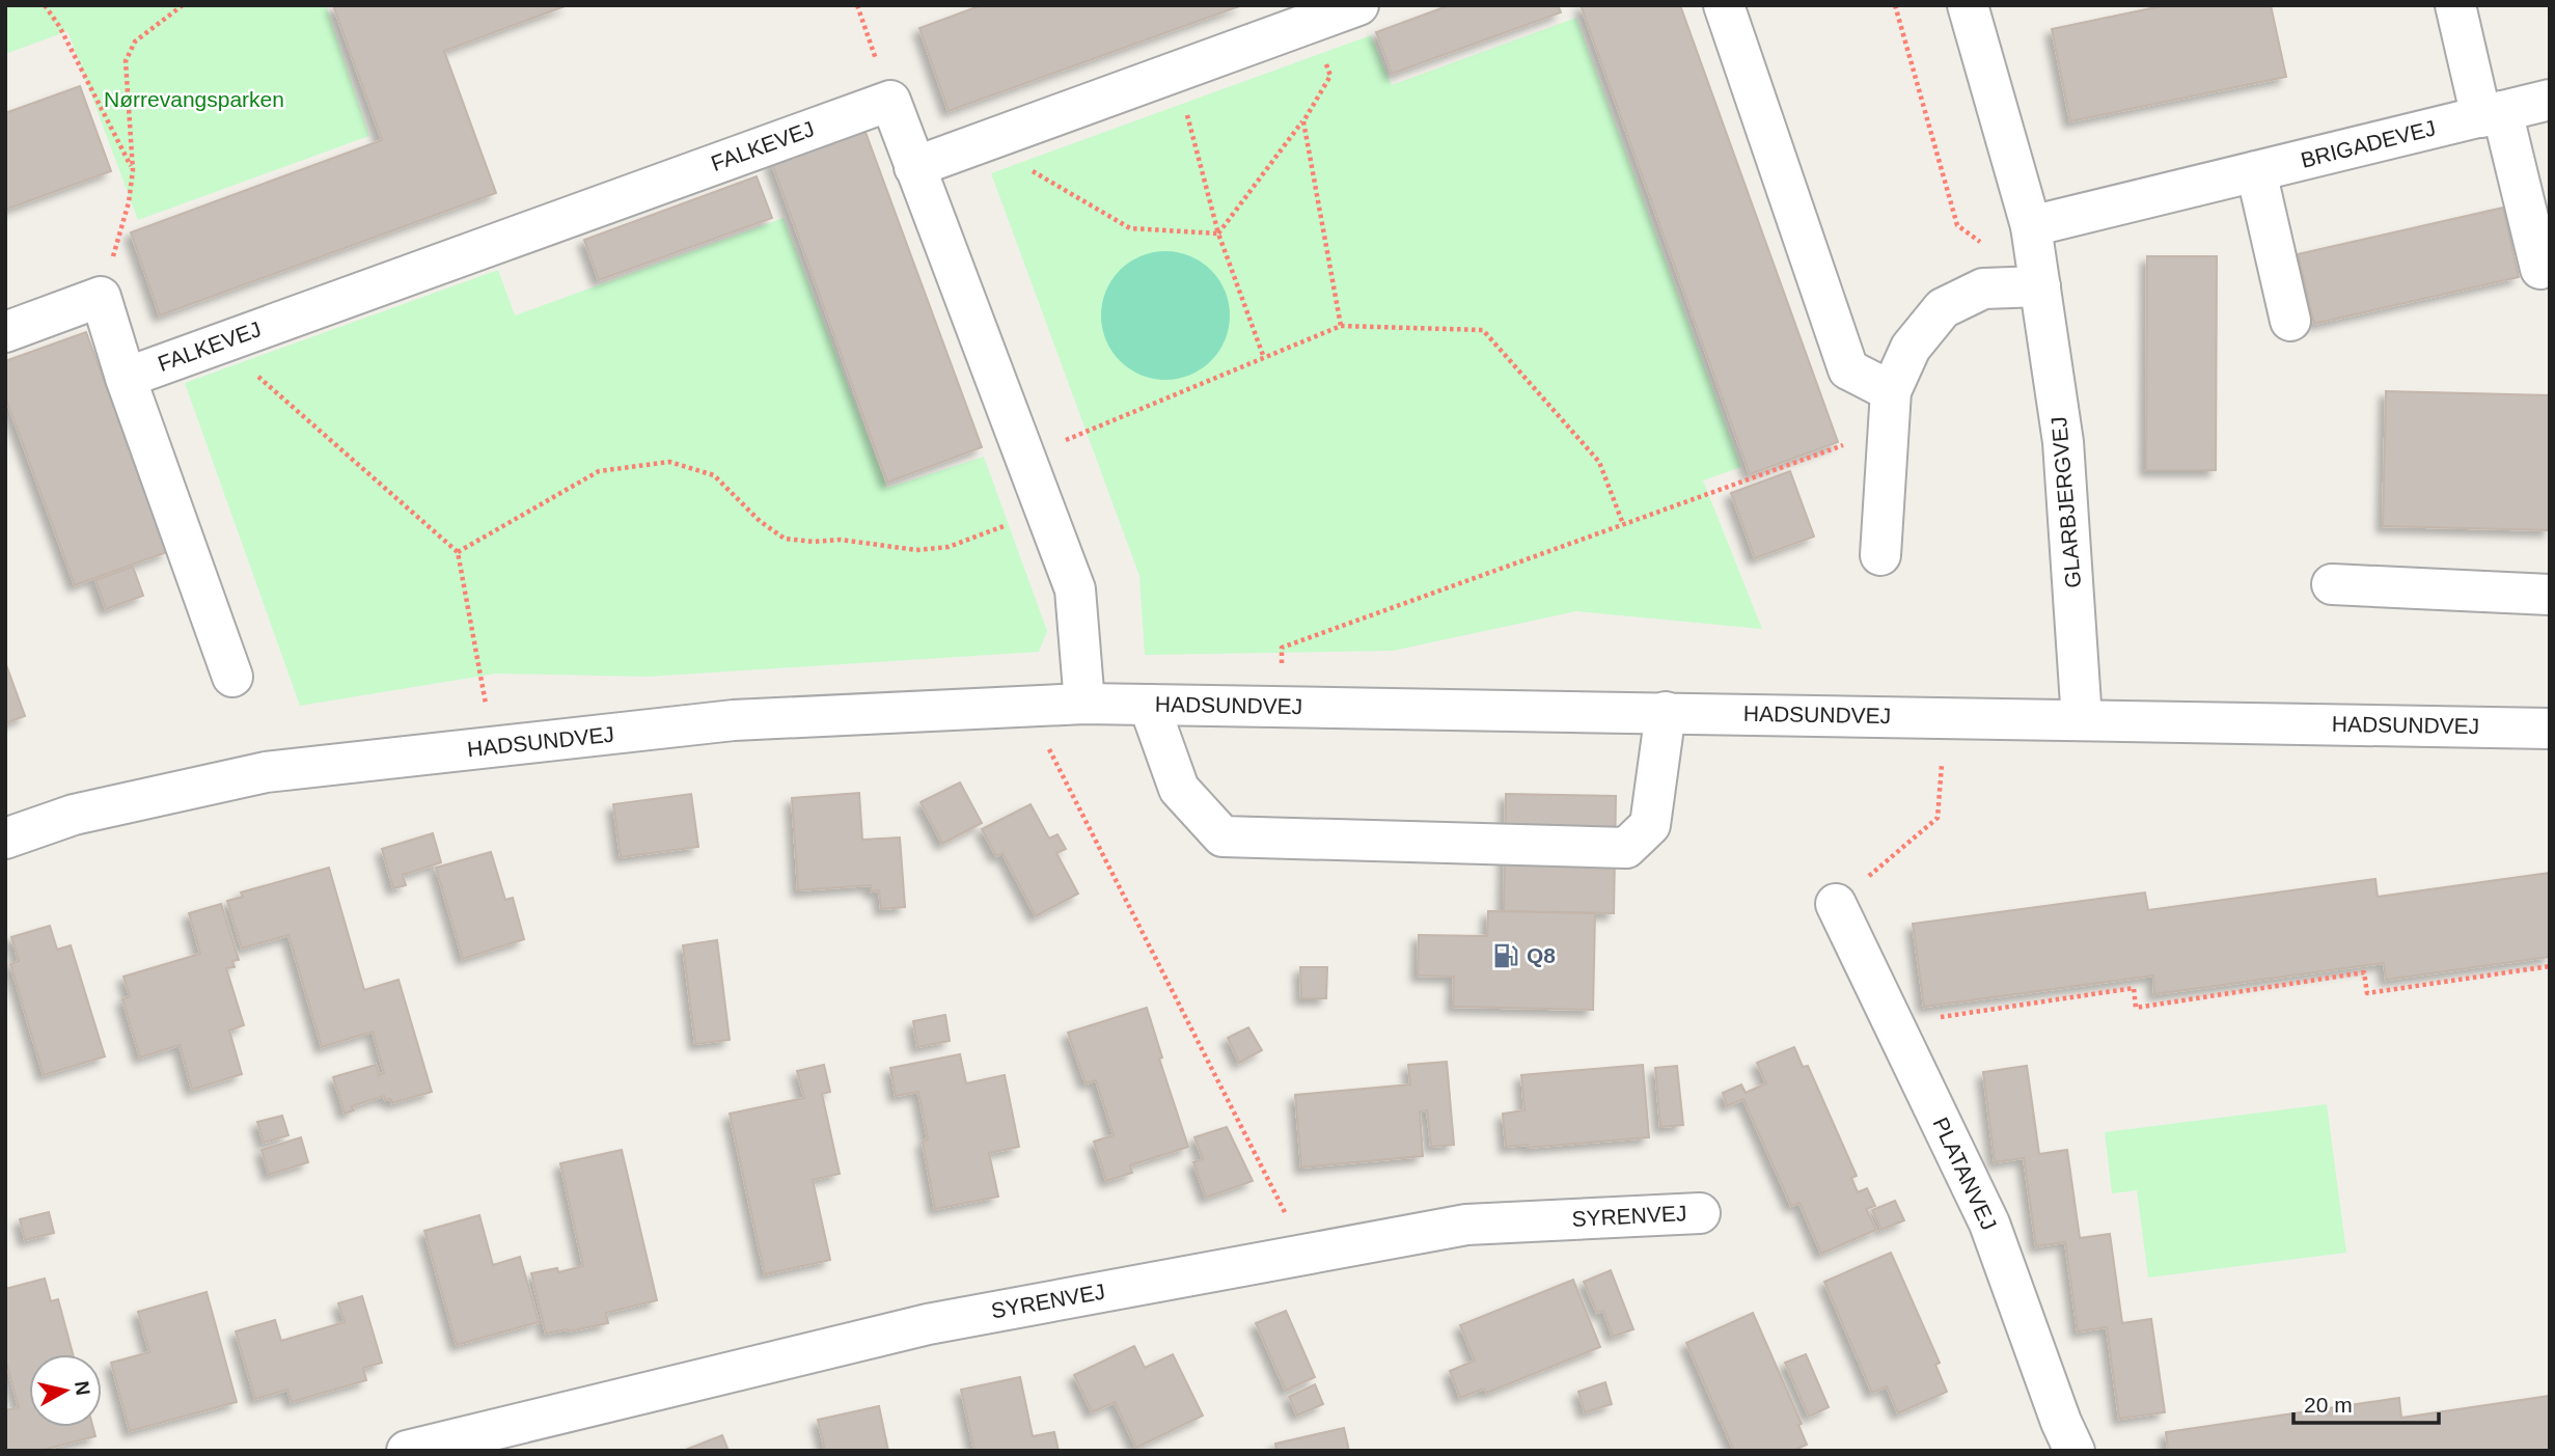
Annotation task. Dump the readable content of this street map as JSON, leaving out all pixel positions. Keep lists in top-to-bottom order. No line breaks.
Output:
{"streets":{"street":["BRIGADEVEJ","FALKEVEJ","GLARBJERGVEJ","HADSUNDVEJ","PLATANVEJ","SYRENVEJ"]},"crossings":[["BRIGADEVEJ","GLARBJERGVEJ"],["GLARBJERGVEJ","HADSUNDVEJ"]],"parks":["Nørrevangsparken"],"places":{"fuel station":["Q8"]},"scale_bar":"20 m","north":"right"}
